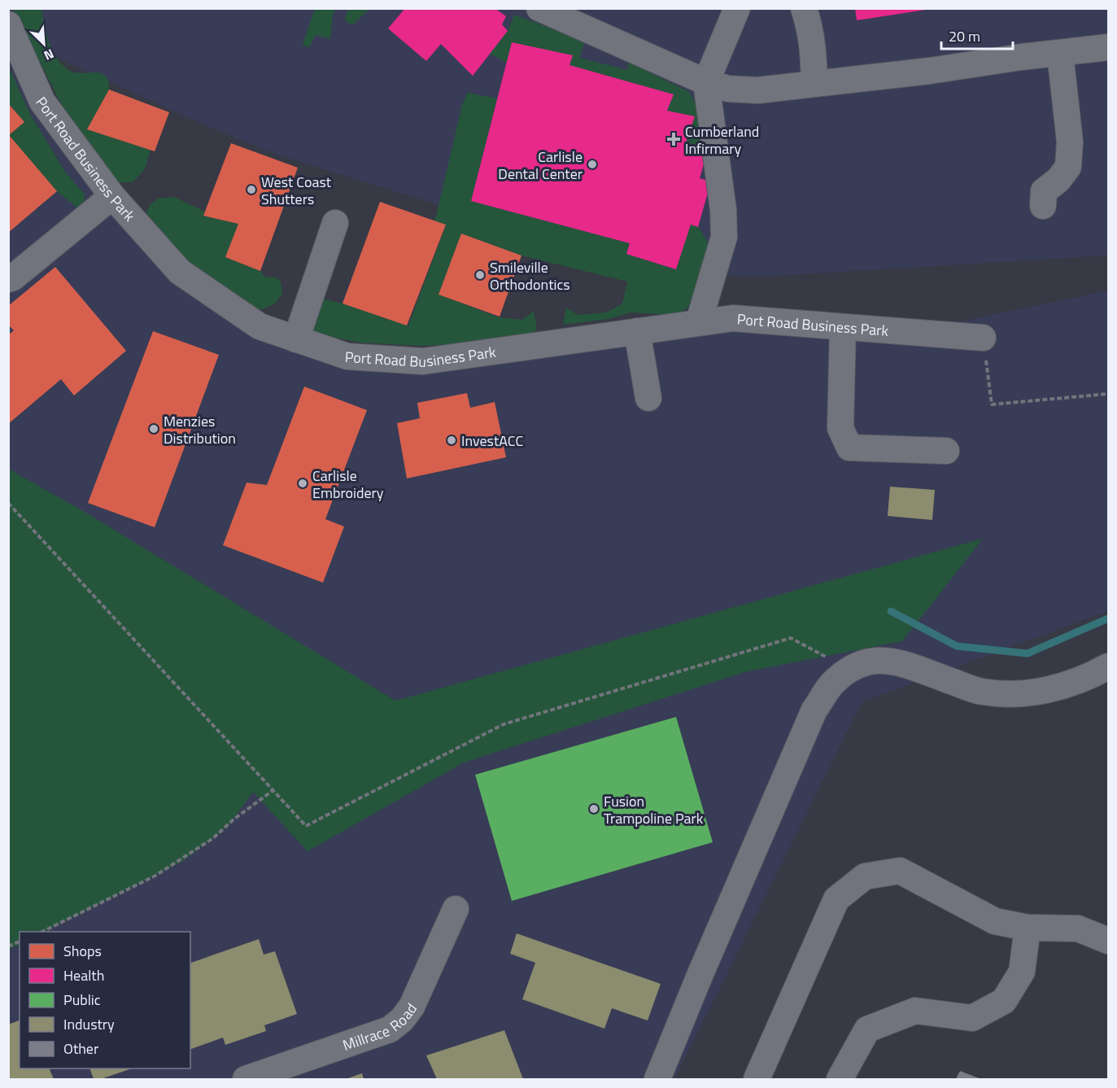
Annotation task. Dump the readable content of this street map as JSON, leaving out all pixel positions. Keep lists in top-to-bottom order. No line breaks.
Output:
{"streets":{"street":["Port Road Business Park","Millrace Road"]},"places":{"health":["Cumberland Infirmary"],"other":["Carlisle Dental Center","West Coast Shutters","Smileville Orthodontics","Menzies Distribution","InvestACC","Carlisle Embroidery","Fusion Trampoline Park"]},"legend":["Shops","Health","Public","Industry","Other"],"scale_bar":"20 m","north":"bottom right"}
